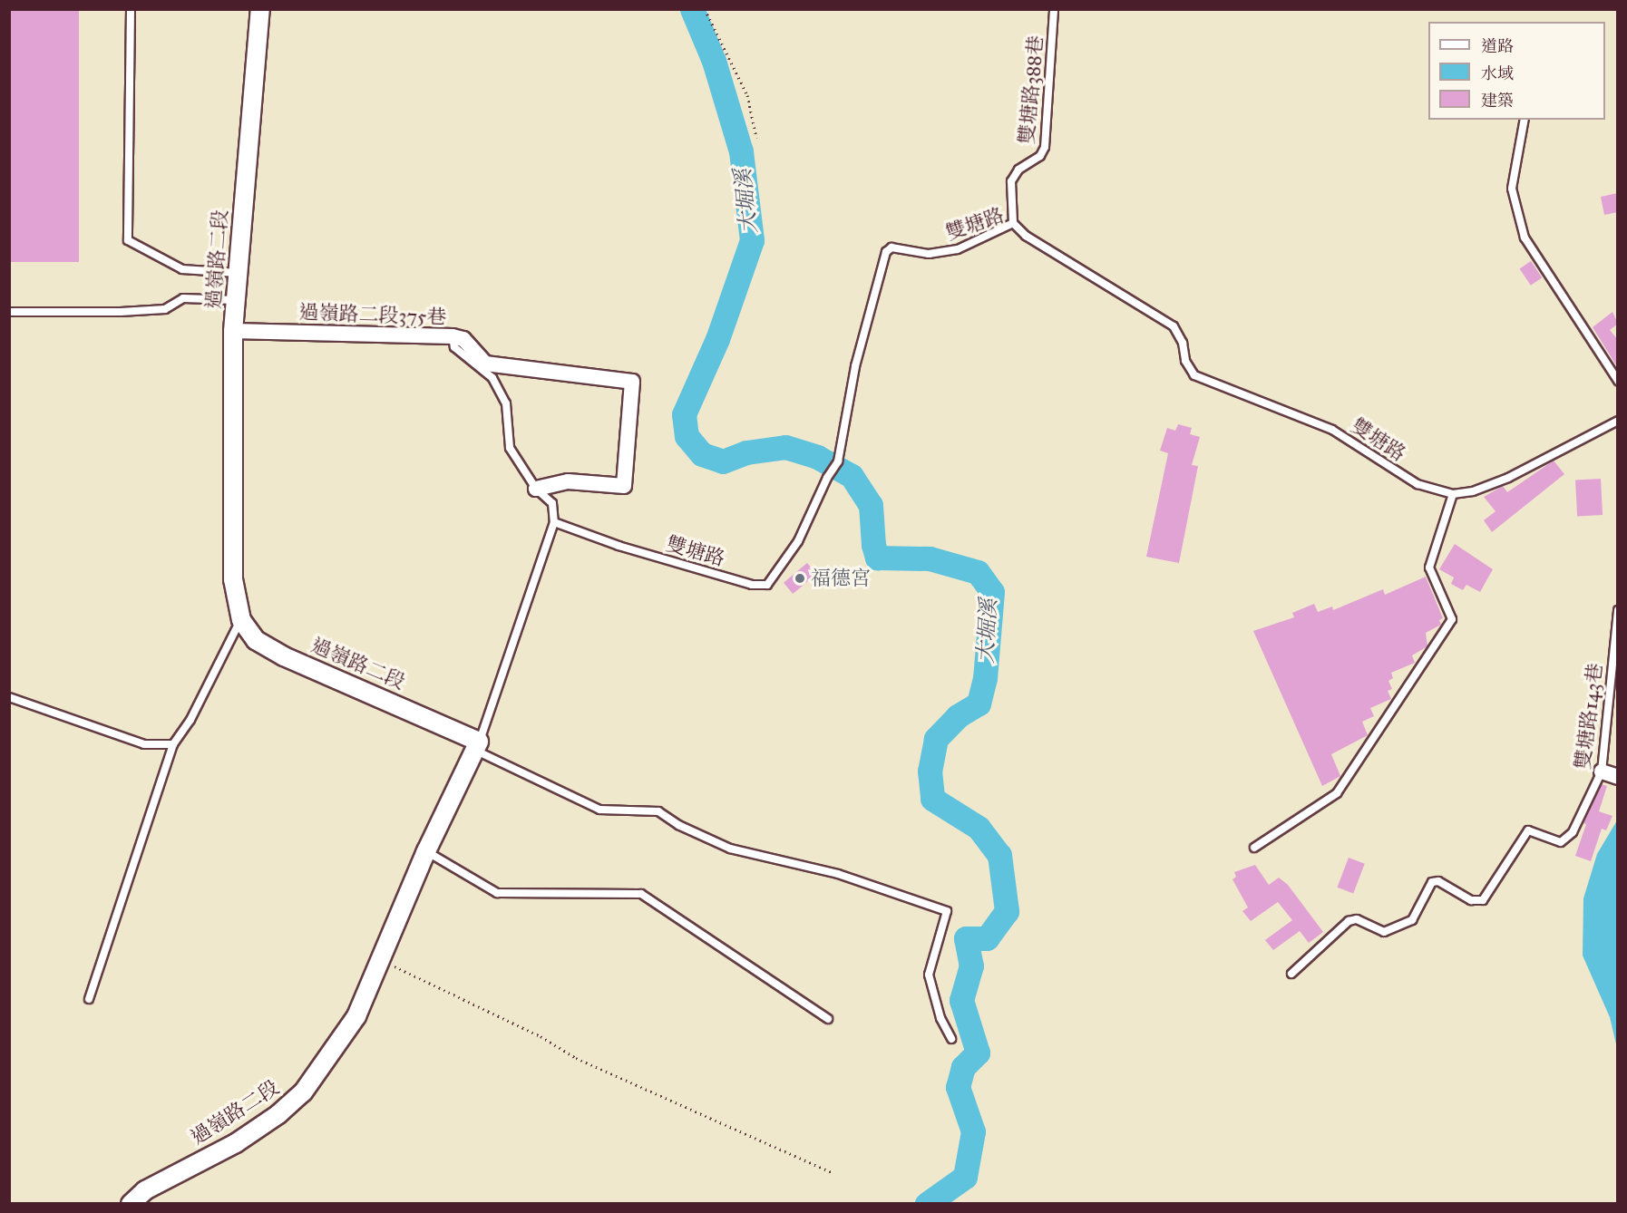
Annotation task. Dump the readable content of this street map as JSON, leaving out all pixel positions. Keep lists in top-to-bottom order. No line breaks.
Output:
{"streets":{"street":["過嶺路二段","過嶺路二段375巷"],"lane":["雙塘路388巷","雙塘路","雙塘路143巷"]},"crossings":[["雙塘路388巷","雙塘路"],["過嶺路二段","過嶺路二段375巷"]],"water":["大堀溪"],"places":["福德宮"],"legend":["道路","水域","建築"]}
